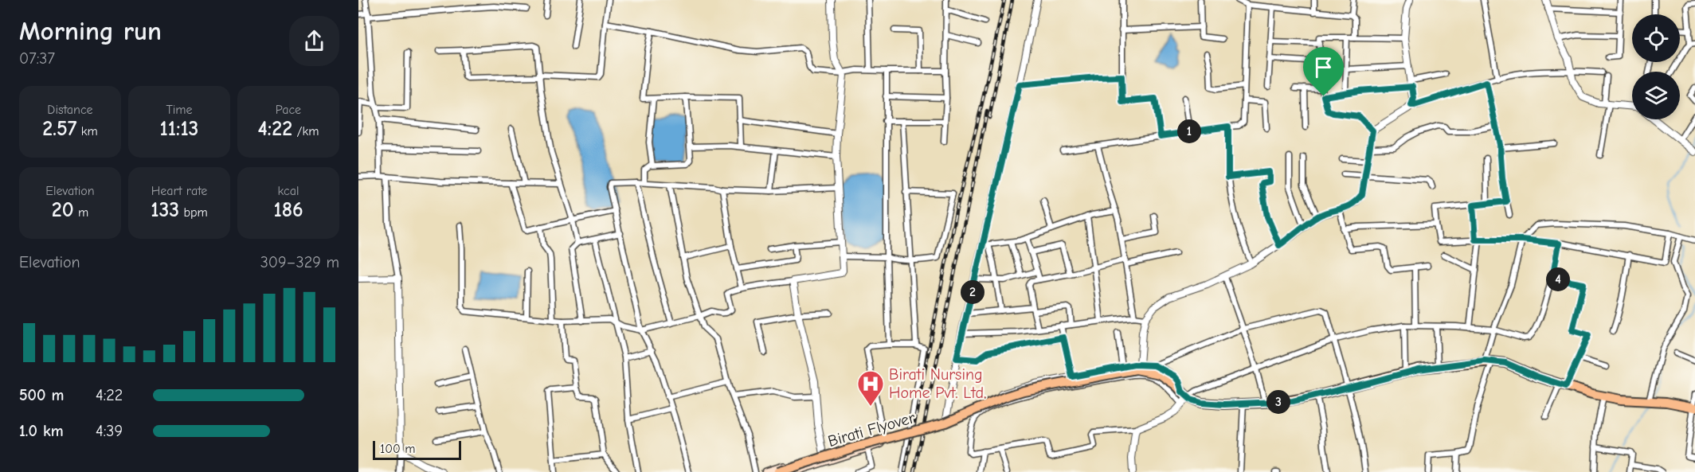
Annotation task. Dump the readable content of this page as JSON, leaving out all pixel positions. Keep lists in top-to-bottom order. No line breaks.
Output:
{"streets":{"main road":["Birati Flyover"]},"places":{"hospital":["Birati Nursing Home Pvt. Ltd."]},"scale_bar":"100 m","page":{"heading":["Morning run","07:37"],"stats":[["Distance","2.57 km"],["Time","11:13"],["Pace","4:22 /km"],["Elevation","20 m"],["Heart rate","133 bpm"],["kcal","186"]],"pins":["1","4","2","3"],"chart":["Elevation","309–329 m"],"list":[{"name":"500 m","note":"4:22"},{"name":"1.0 km","note":"4:39"}],"scale":"100 m"}}
